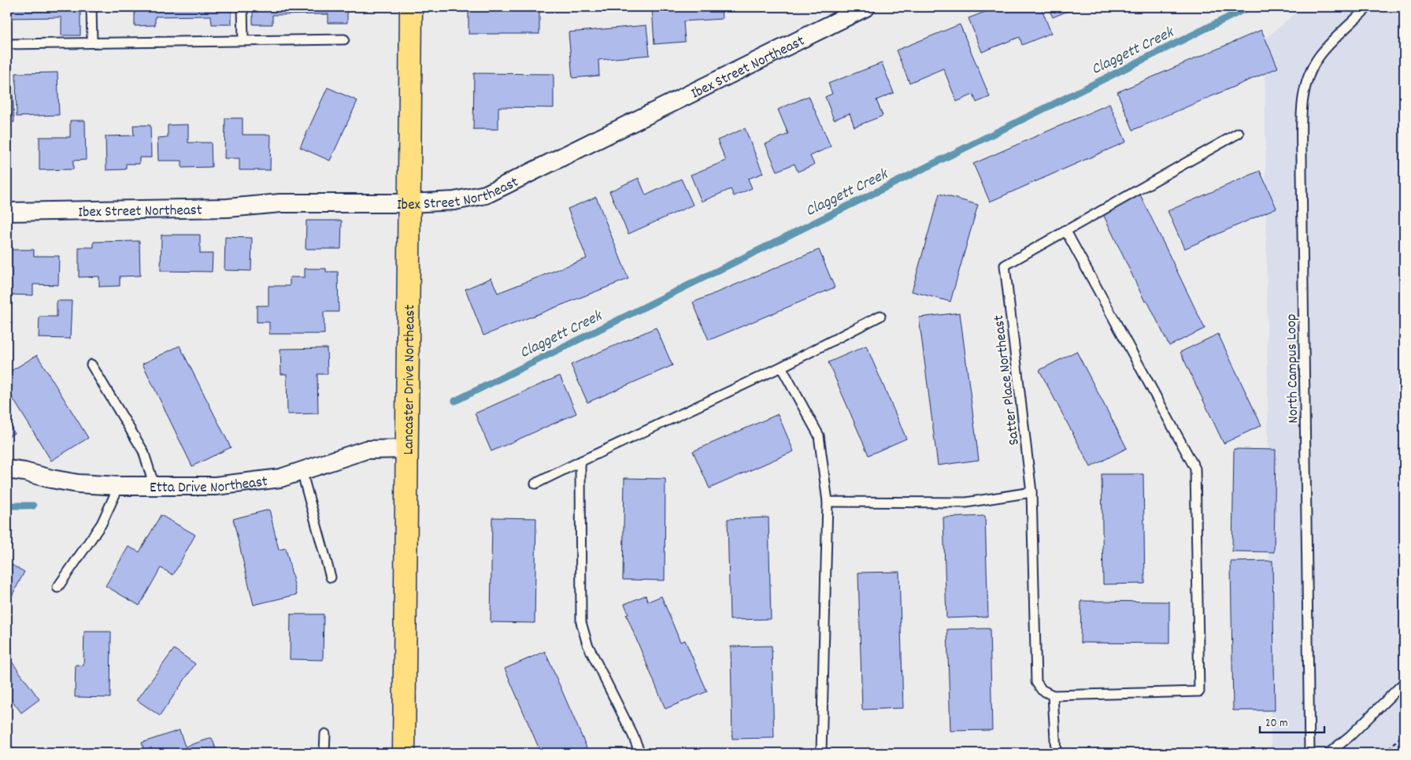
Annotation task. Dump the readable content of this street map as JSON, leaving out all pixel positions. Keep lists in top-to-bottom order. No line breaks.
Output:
{"streets":{"main road":["Lancaster Drive Northeast"],"street":["Ibex Street Northeast","Etta Drive Northeast"],"lane":["North Campus Loop","Satter Place Northeast"]},"crossings":[["Ibex Street Northeast","Lancaster Drive Northeast"],["Lancaster Drive Northeast","Etta Drive Northeast"]],"water":["Claggett Creek"],"scale_bar":"20 m"}
